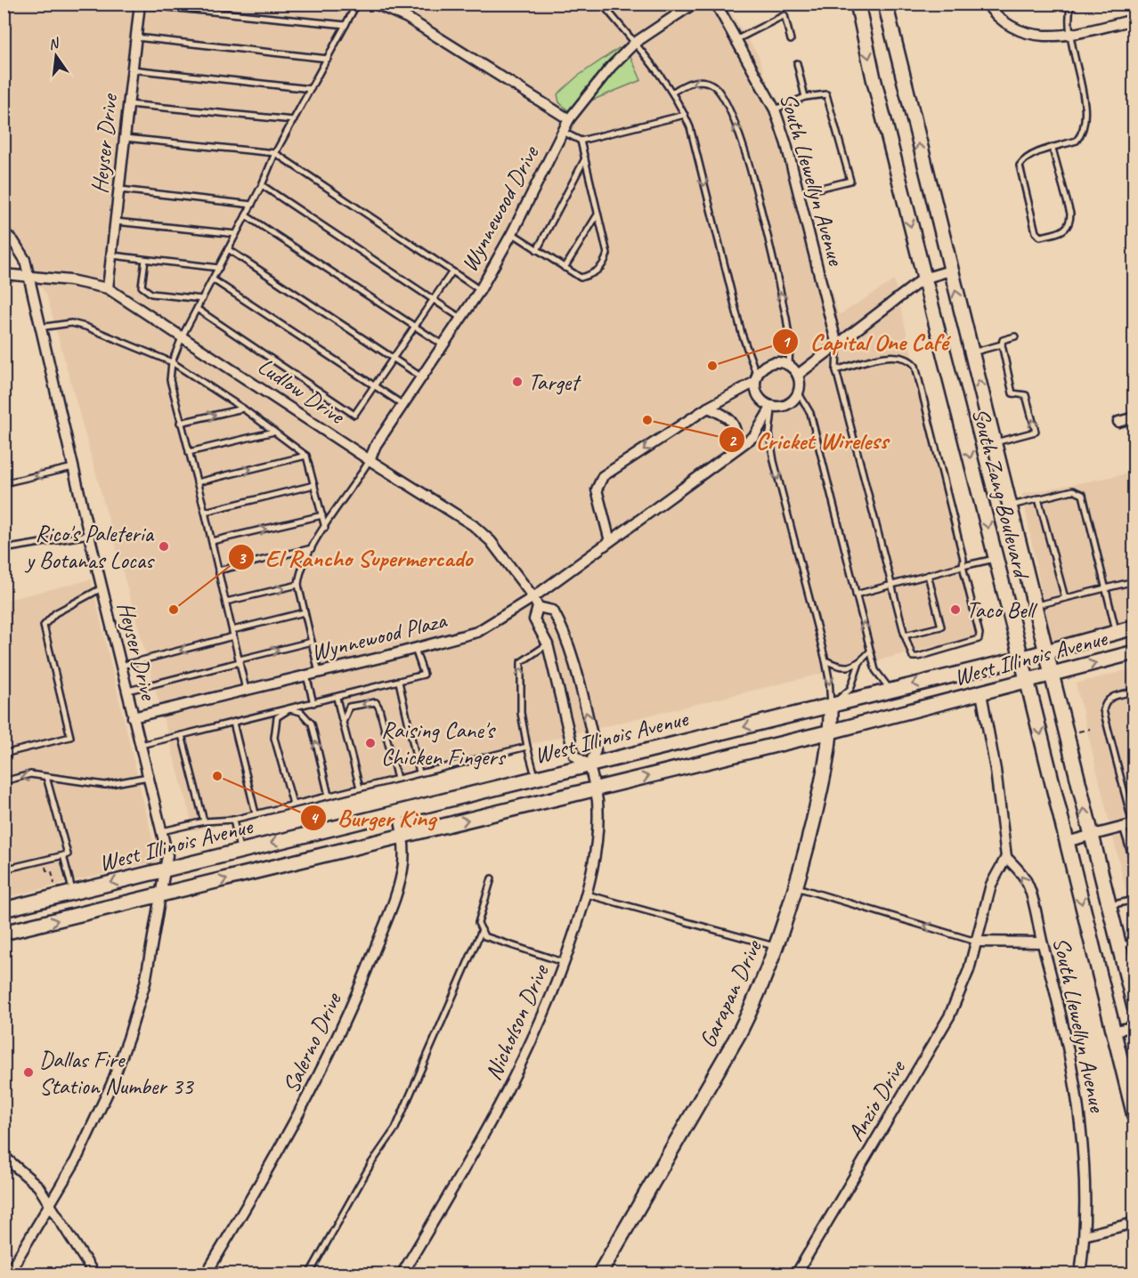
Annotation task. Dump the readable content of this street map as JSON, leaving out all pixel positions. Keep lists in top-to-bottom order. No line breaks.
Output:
{"streets":{"main road":["South Zang Boulevard","West Illinois Avenue","Garapan Drive"],"street":["Heyser Drive","South Llewellyn Avenue","Wynnewood Drive","Ludlow Drive","Wynnewood Plaza","Nicholson Drive","Salerno Drive","Anzio Drive"]},"crossings":[["Heyser Drive","Ludlow Drive"],["Heyser Drive","Wynnewood Plaza"],["Heyser Drive","West Illinois Avenue"],["South Llewellyn Avenue","Anzio Drive"],["Wynnewood Drive","Ludlow Drive"],["Ludlow Drive","Wynnewood Plaza"],["Ludlow Drive","West Illinois Avenue"],["Ludlow Drive","Nicholson Drive"],["South Zang Boulevard","West Illinois Avenue"],["West Illinois Avenue","Garapan Drive"],["West Illinois Avenue","Nicholson Drive"],["West Illinois Avenue","Salerno Drive"]],"places":["Capital One Café","Target","Cricket Wireless","Rico's Paleteria y Botanas Locas","El Rancho Supermercado","Taco Bell","Raising Cane's Chicken Fingers","Burger King","Dallas Fire Station Number 33"],"north":"top"}
